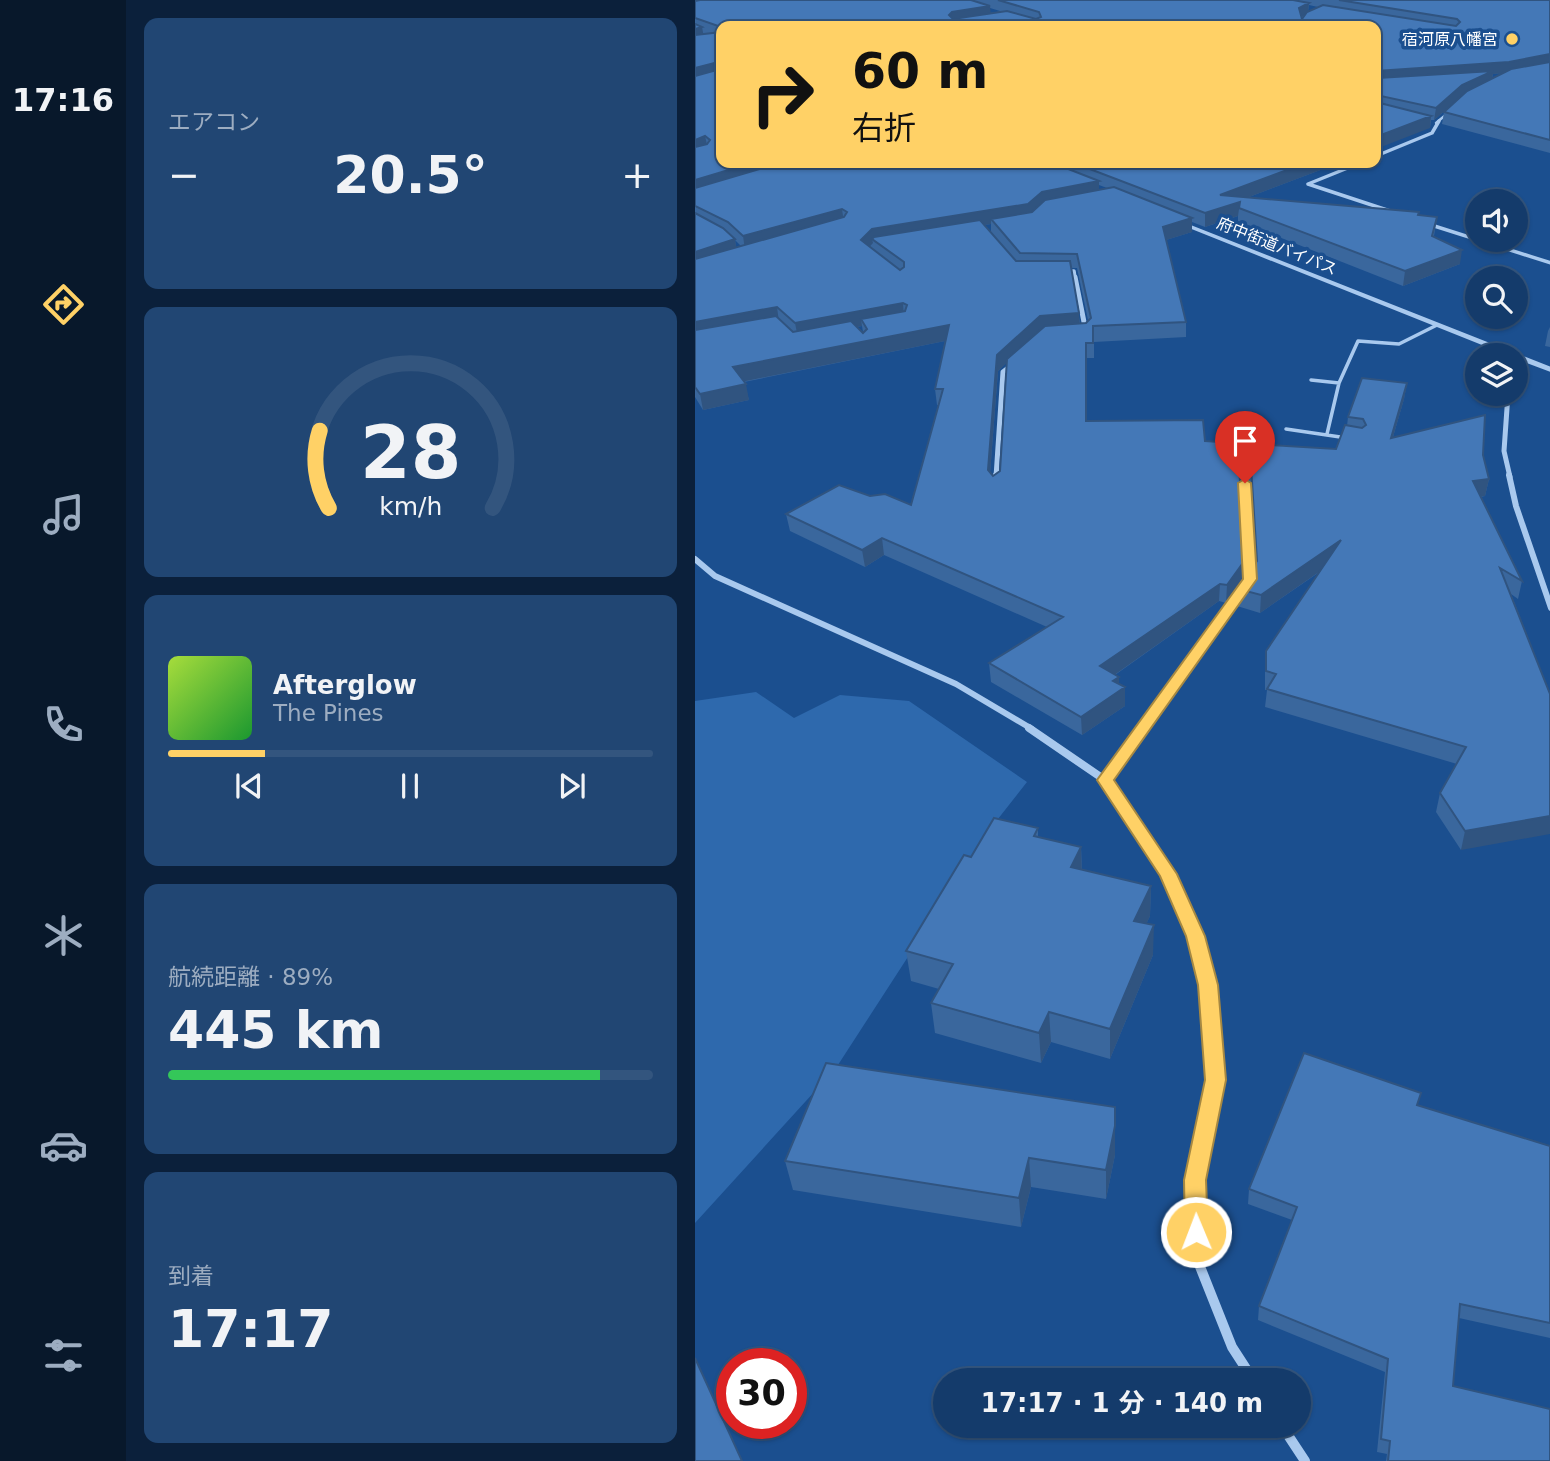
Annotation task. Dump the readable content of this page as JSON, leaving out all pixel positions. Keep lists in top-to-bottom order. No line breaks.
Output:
{"streets":{"street":["府中街道バイパス"]},"places":["宿河原八幡宮"],"page":{"tabs":"17:16","tile":["エアコン",["航続距離 · 89%","445 km"],["到着","17:17"]],"turn":["60 m","右折"],"heat":["−","20.5°","+"],"song":["Afterglow","The Pines"],"limit":"30","trip":"17:17 · 1 分 · 140 m","gauge":["28","km/h"]}}
